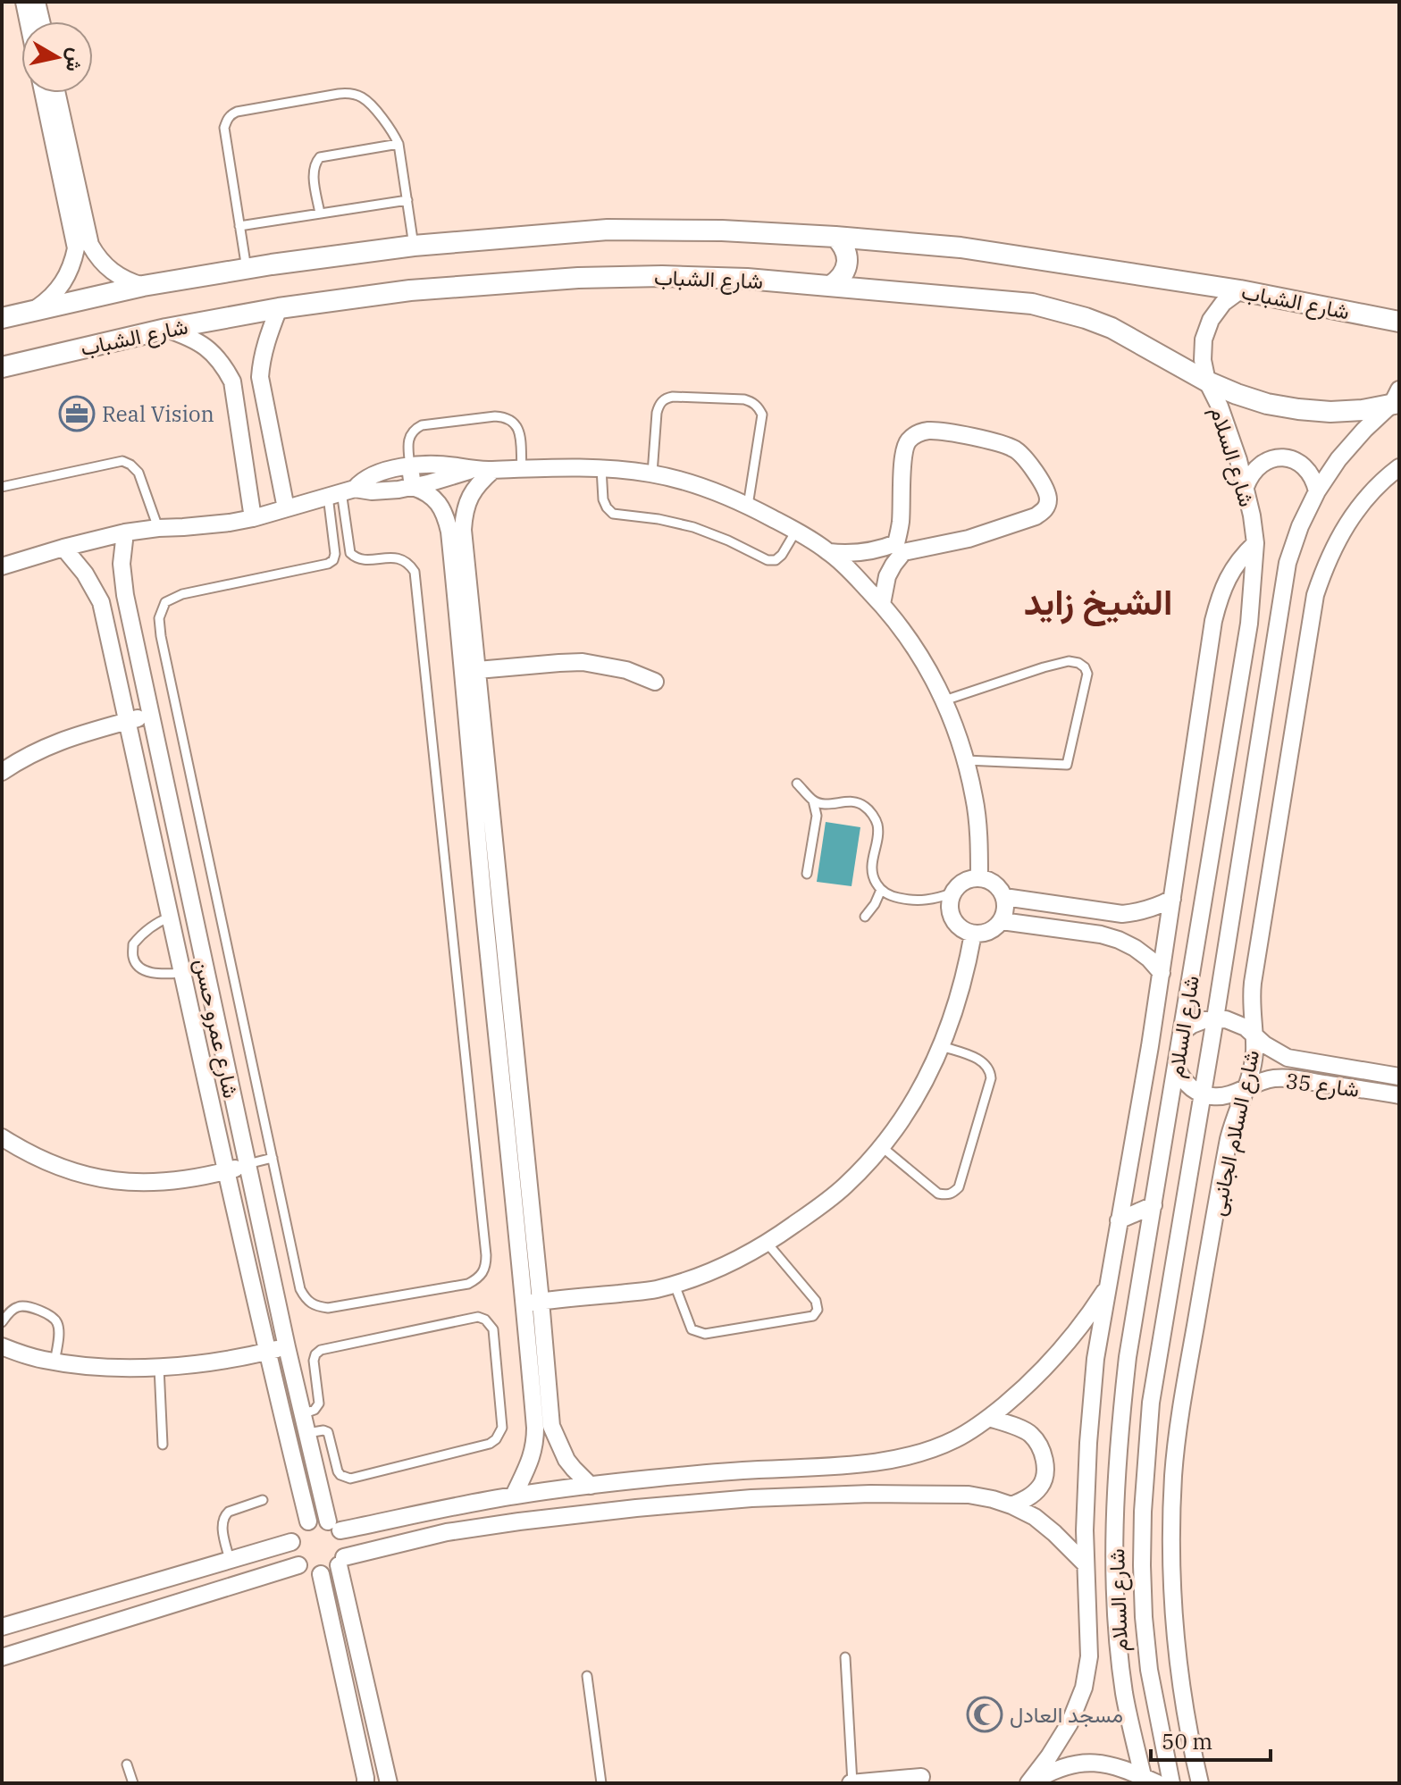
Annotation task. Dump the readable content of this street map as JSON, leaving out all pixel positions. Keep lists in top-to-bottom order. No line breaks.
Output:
{"streets":{"street":["شارع الشباب","شارع السلام","شارع عمرو حسن","شارع 35","شارع السلام الجانبى"]},"crossings":[["شارع الشباب","شارع السلام"],["شارع السلام","شارع 35"],["شارع 35","شارع السلام الجانبى"]],"districts":["الشيخ زايد"],"places":{"office":["Real Vision"],"mosque":["مسجد العادل"]},"scale_bar":"50 m","north":"right"}
